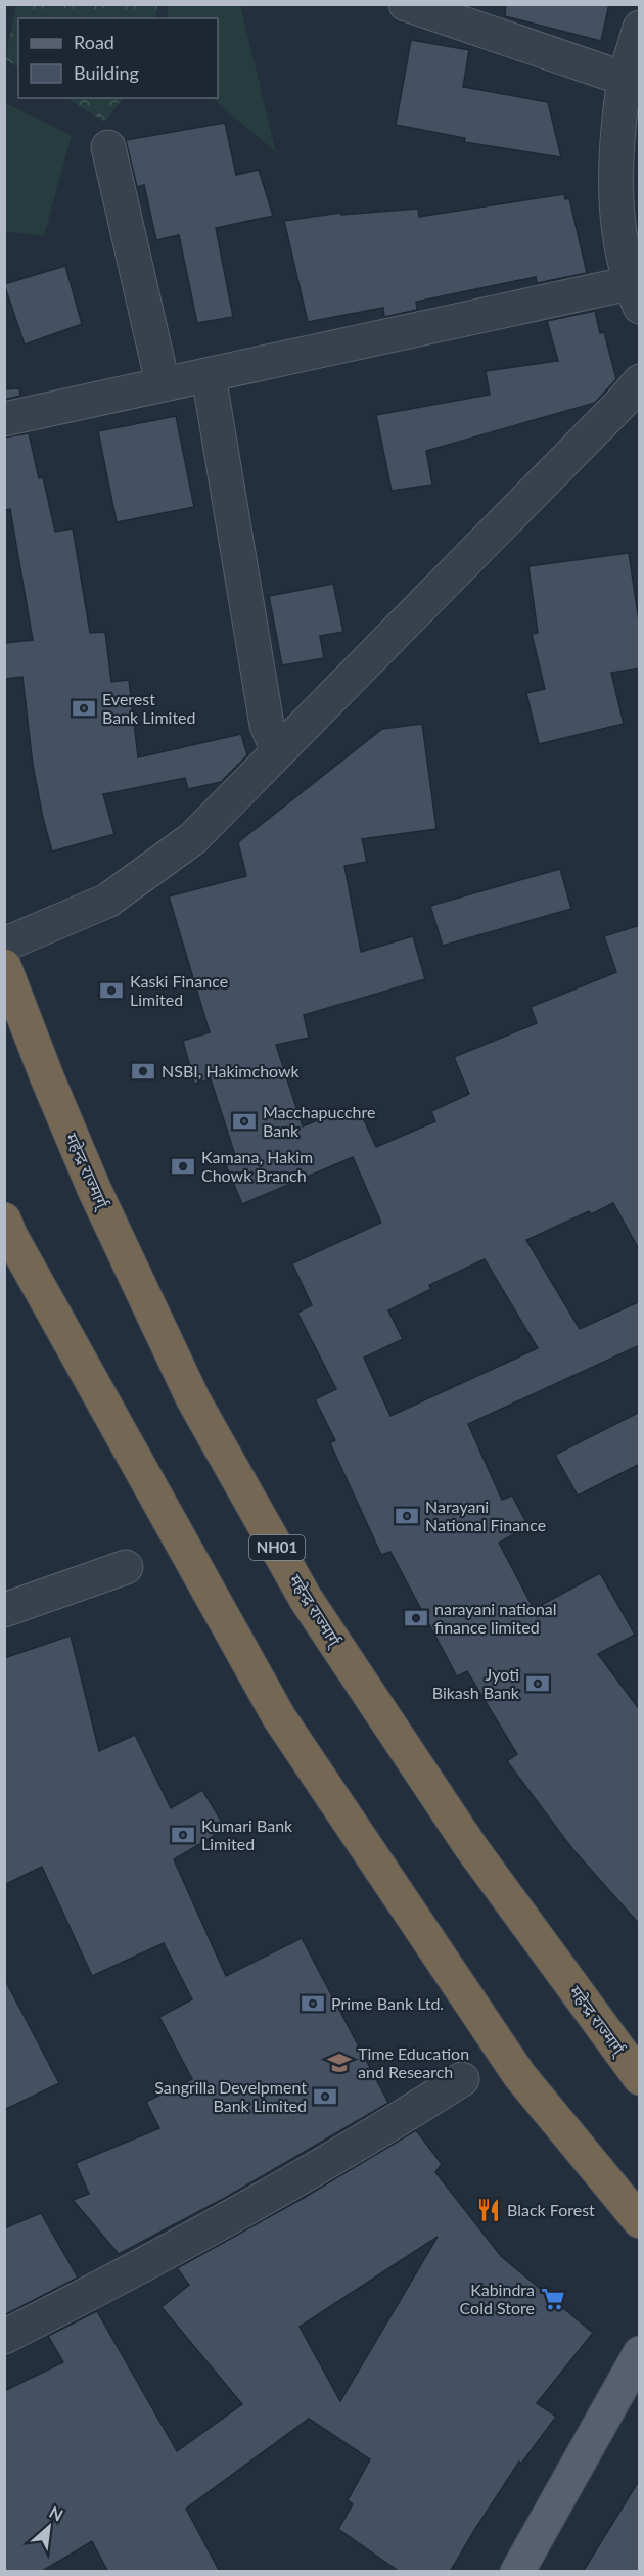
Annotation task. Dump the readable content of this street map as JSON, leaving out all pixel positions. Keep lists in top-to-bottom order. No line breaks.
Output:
{"streets":{"highway":["महेन्द्र राज्मार्ग्","NH01"]},"places":{"bank":["Everest Bank Limited","Kaski Finance Limited","NSBI, Hakimchowk","Macchapucchre Bank","Kamana, Hakim Chowk Branch","Narayani National Finance","narayani national finance limited","Jyoti Bikash Bank","Kumari Bank Limited","Prime Bank Ltd.","Sangrilla Develpment Bank Limited"],"school or university":["Time Education and Research"],"restaurant":["Black Forest"],"supermarket":["Kabindra Cold Store"]},"legend":["Road","Building"],"north":"top right"}
